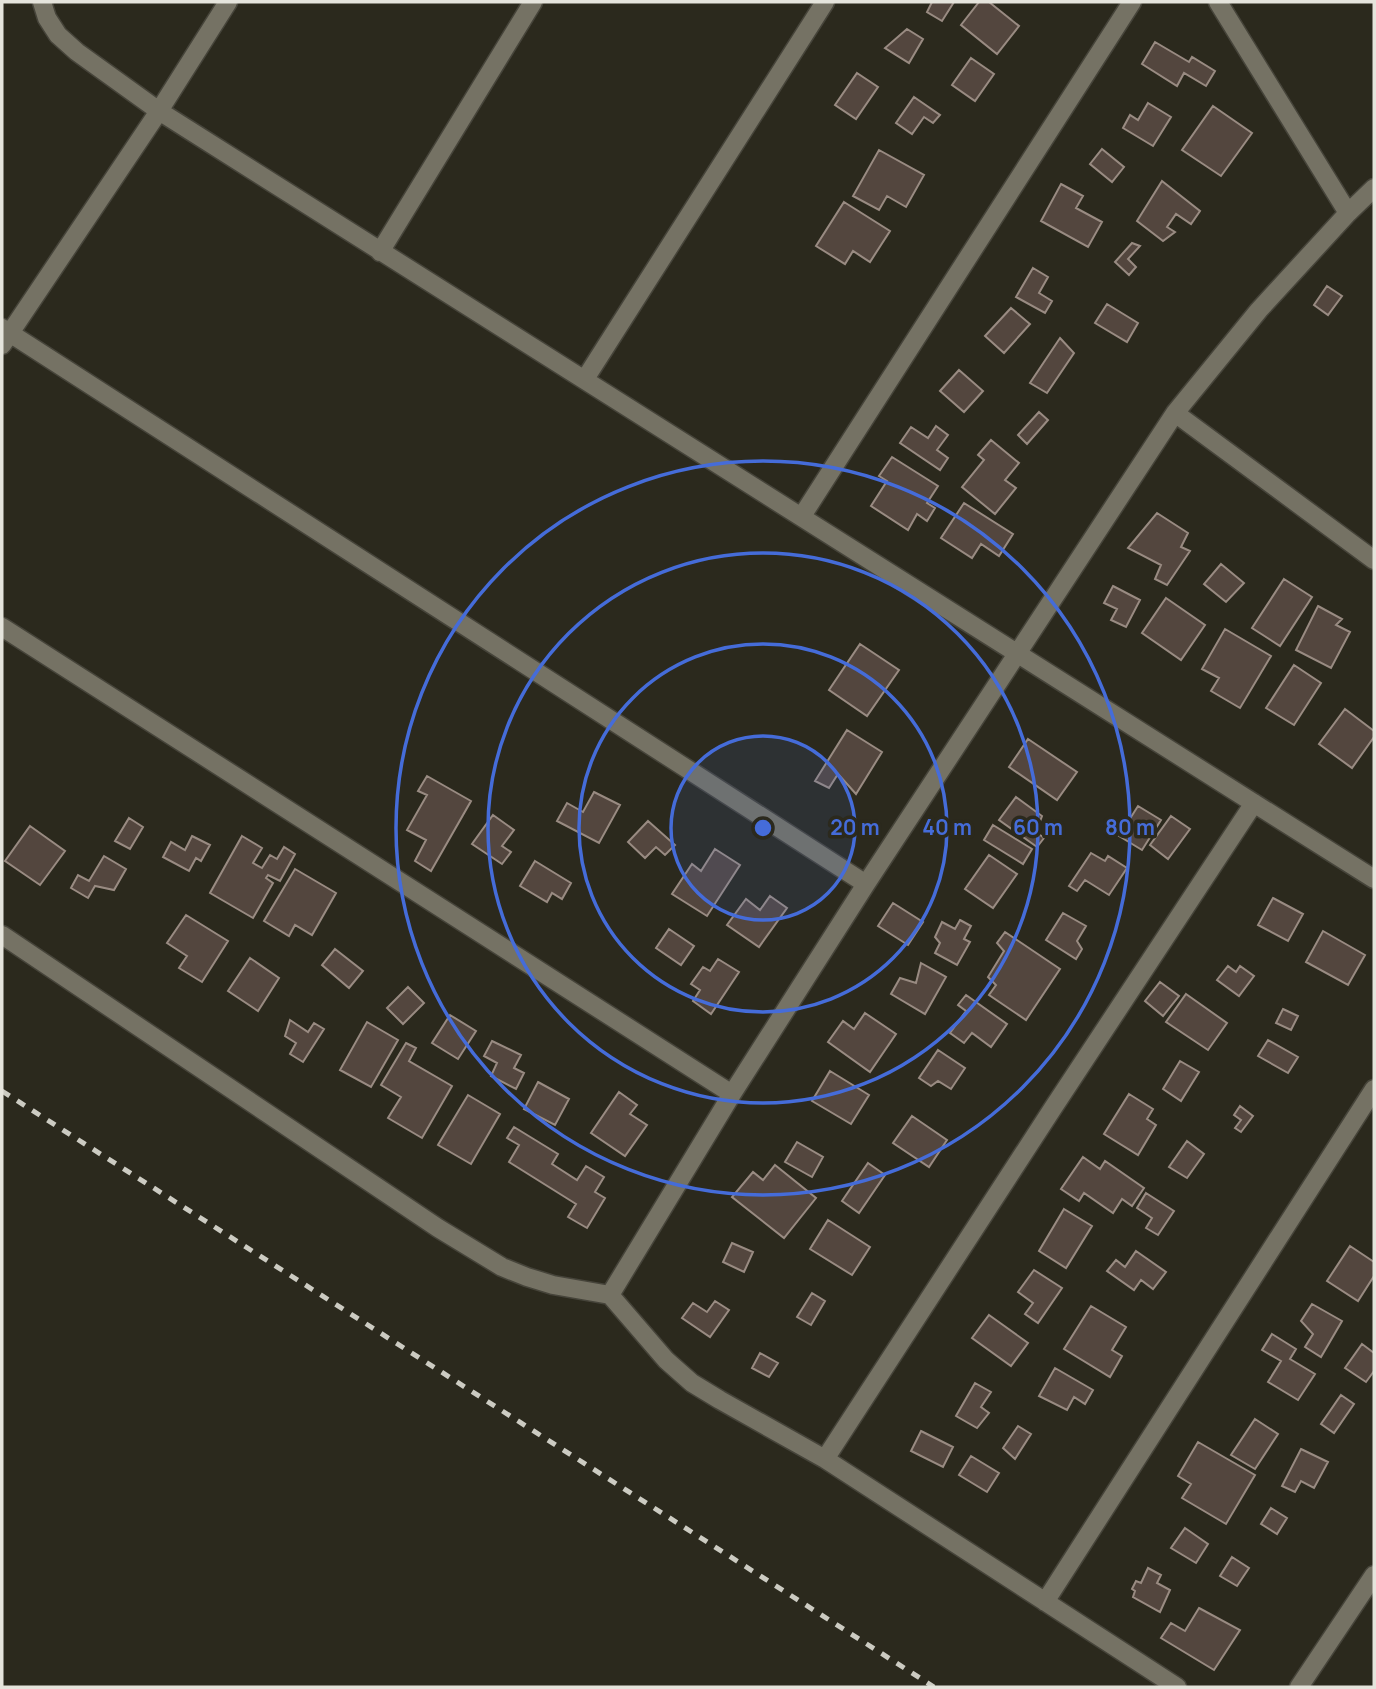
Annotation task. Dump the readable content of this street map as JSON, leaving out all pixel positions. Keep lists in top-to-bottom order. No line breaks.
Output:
{"rings":["20 m","40 m","60 m","80 m"]}
